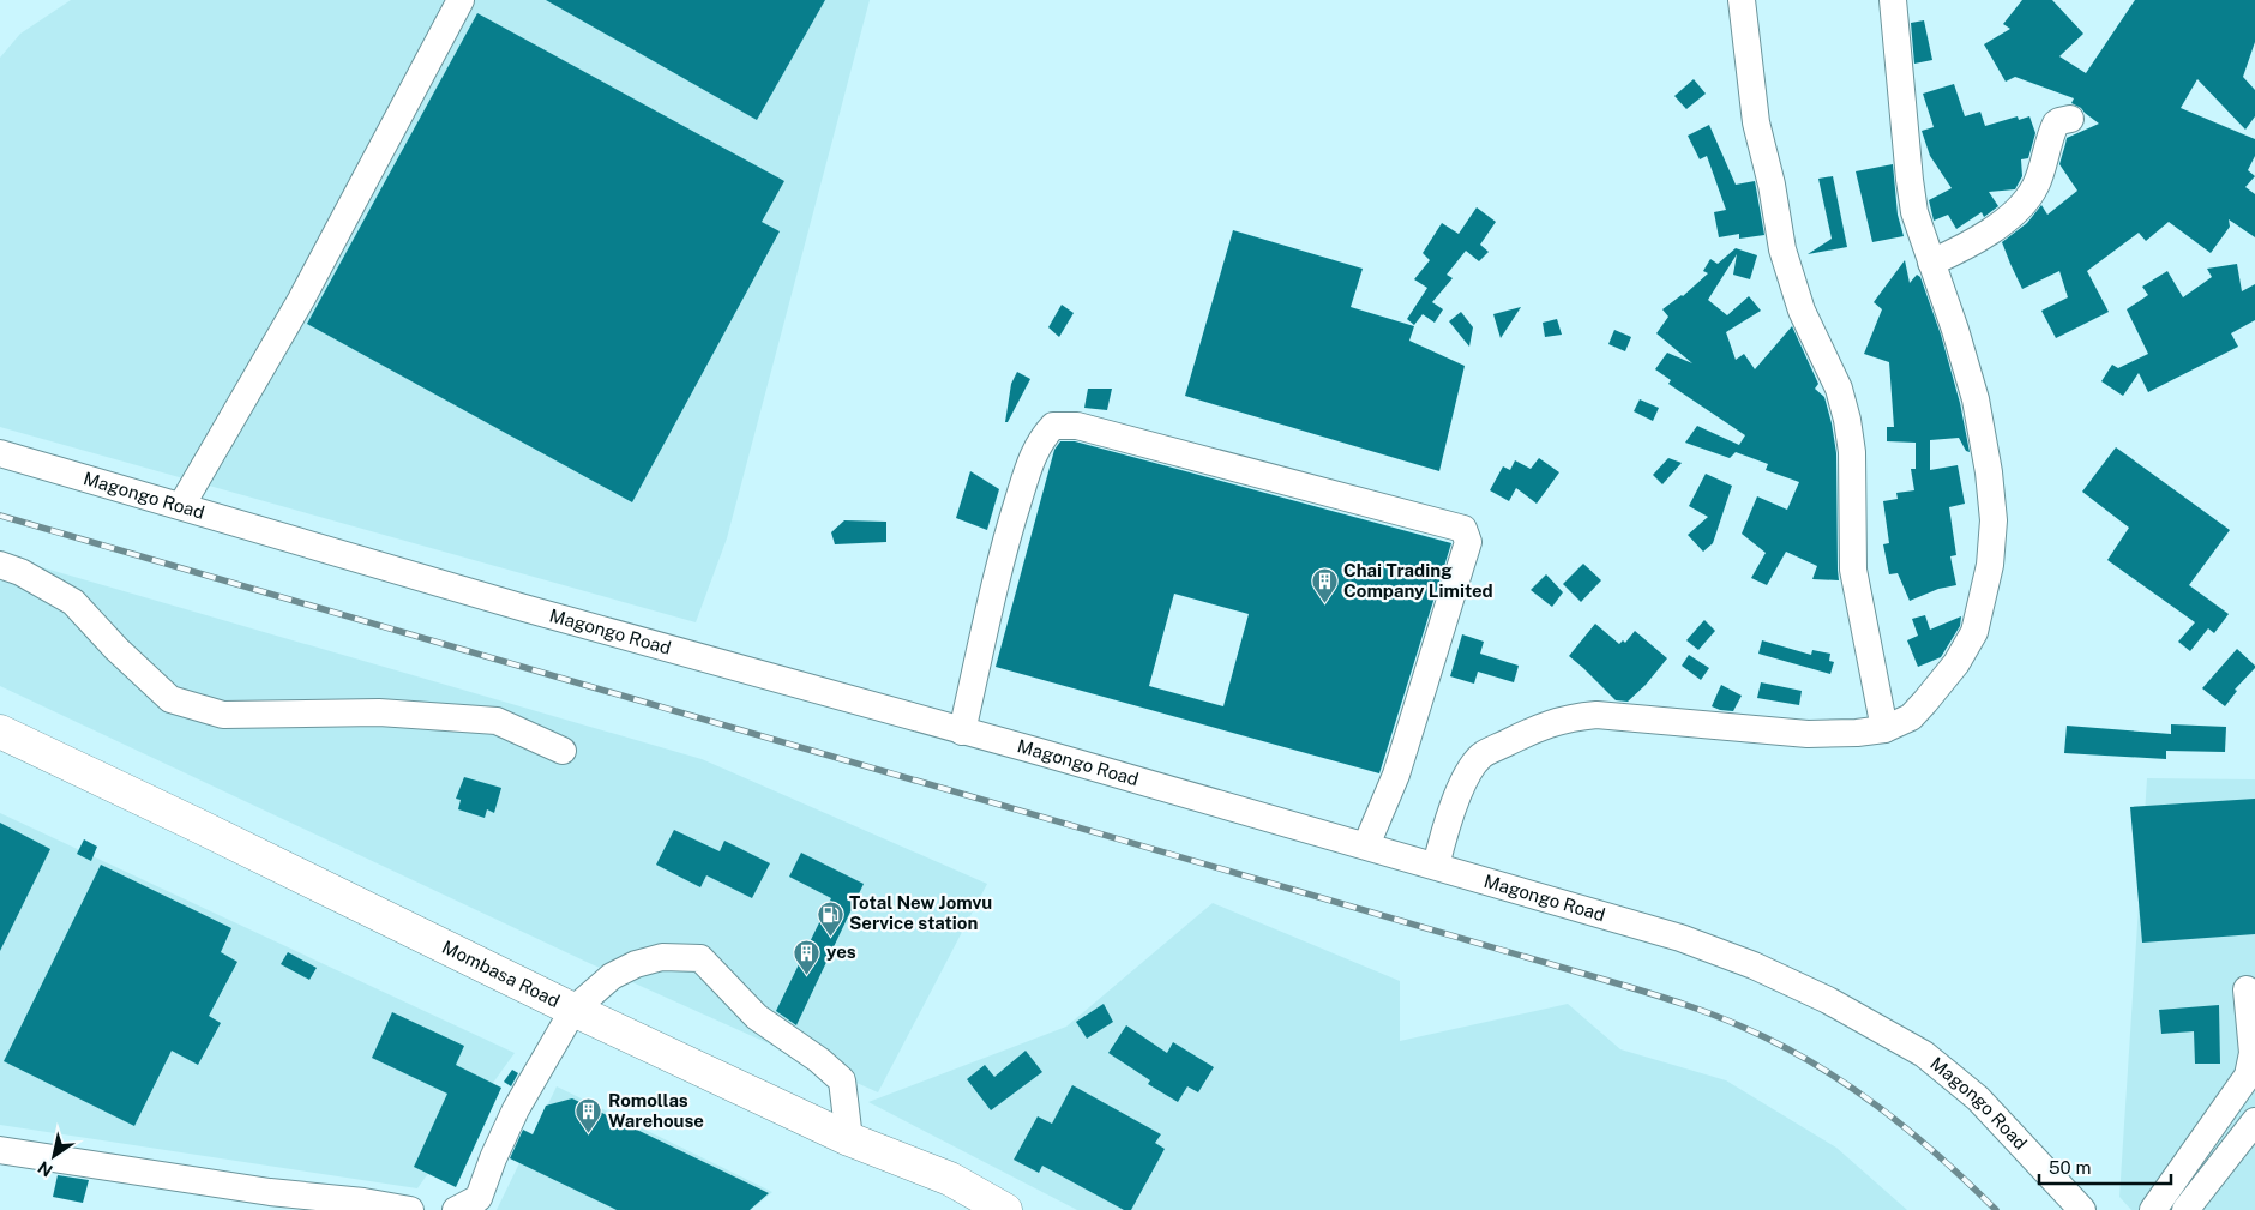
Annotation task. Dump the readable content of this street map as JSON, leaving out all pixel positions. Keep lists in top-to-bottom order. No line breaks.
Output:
{"streets":{"highway":["Mombasa Road"],"street":["Magongo Road"]},"places":{"building":["Chai Trading Company Limited","yes","Romollas Warehouse"],"fuel station":["Total New Jomvu Service station"]},"scale_bar":"50 m","north":"bottom left"}
